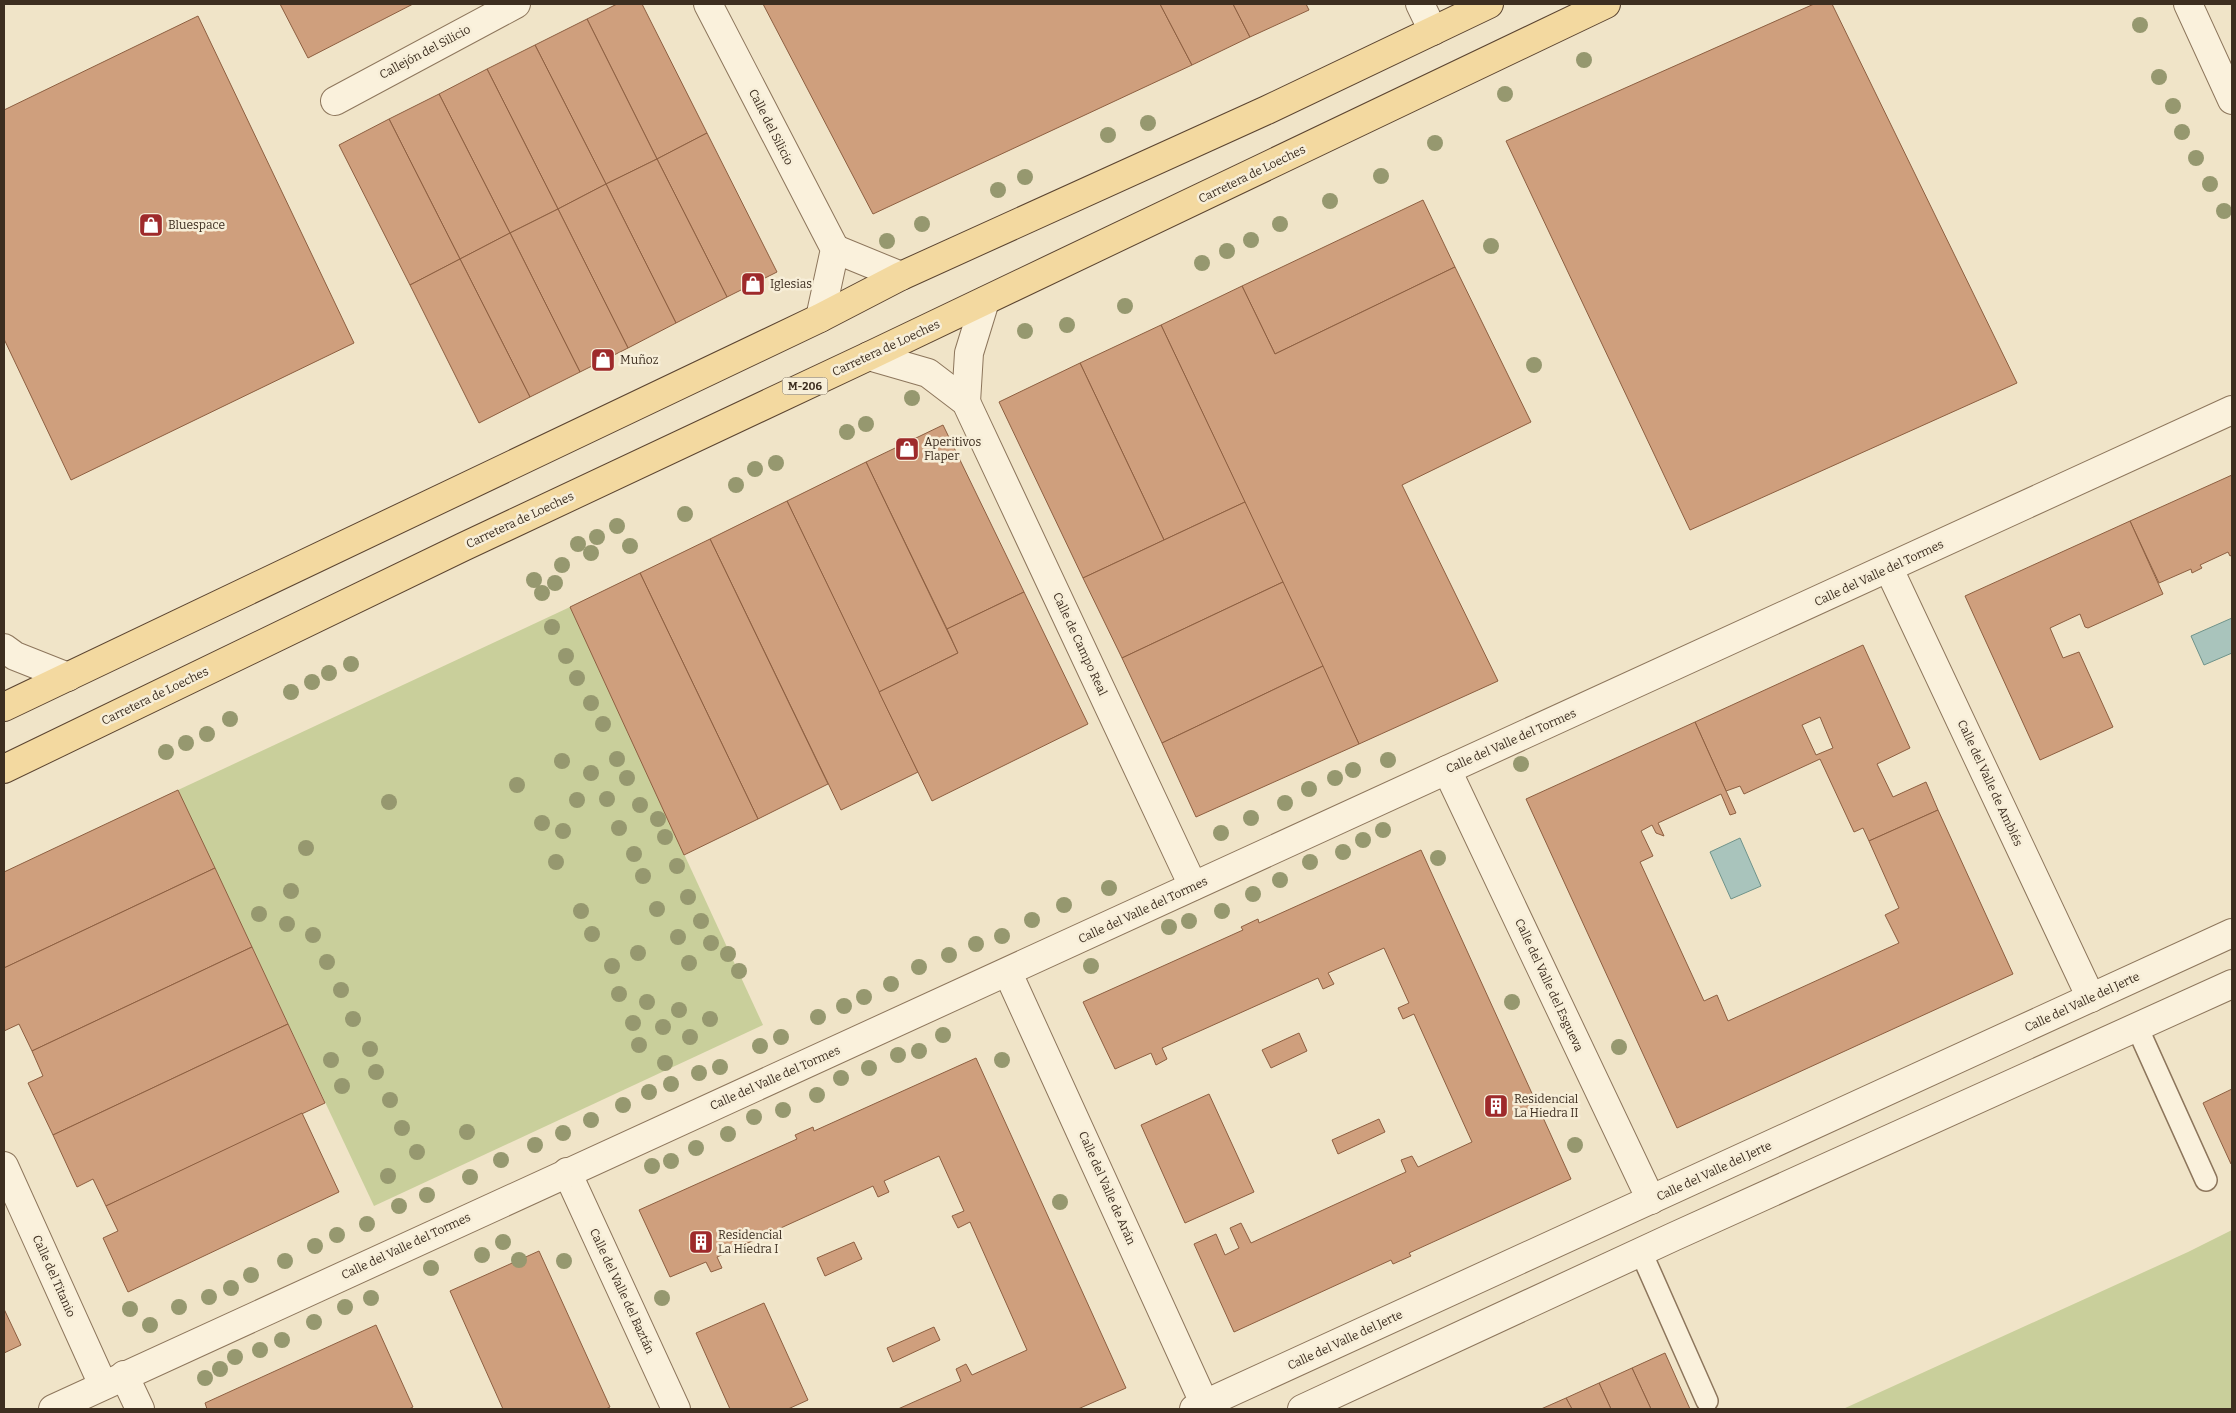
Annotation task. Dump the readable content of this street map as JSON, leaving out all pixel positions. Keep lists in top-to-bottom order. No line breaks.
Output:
{"streets":{"main road":["Carretera de Loeches","M-206"],"street":["Callejón del Silicio","Calle del Silicio","Calle del Valle del Tormes","Calle de Campo Real","Calle del Valle de Amblés","Calle del Valle del Esgueva","Calle del Valle del Jerte","Calle del Valle de Arán","Calle del Titanio","Calle del Valle del Baztán"]},"crossings":[["Carretera de Loeches","Calle de Campo Real"],["Calle del Valle del Tormes","Calle de Campo Real"],["Calle del Valle del Tormes","Calle del Valle de Amblés"],["Calle del Valle del Tormes","Calle del Valle del Esgueva"],["Calle del Valle del Tormes","Calle del Valle de Arán"],["Calle del Valle del Tormes","Calle del Titanio"],["Calle del Valle del Tormes","Calle del Valle del Baztán"],["Calle del Valle de Amblés","Calle del Valle del Jerte"],["Calle del Valle del Esgueva","Calle del Valle del Jerte"],["Calle del Valle del Jerte","Calle del Valle de Arán"]],"places":{"shop":["Bluespace","Iglesias","Muñoz","Aperitivos Flaper"],"building":["Residencial La Hiedra II","Residencial La Hiedra I"]}}
